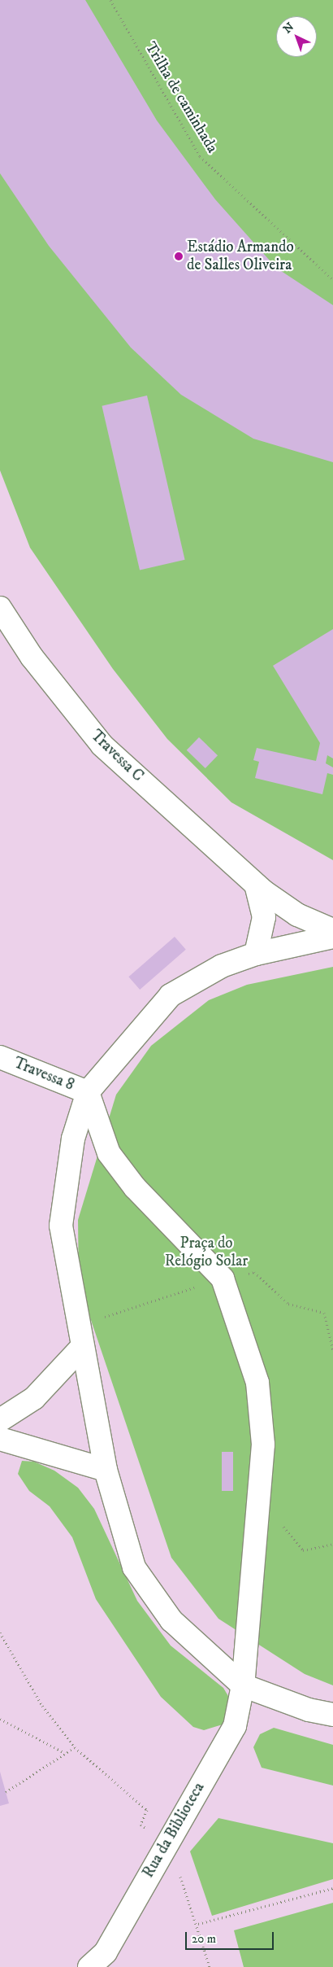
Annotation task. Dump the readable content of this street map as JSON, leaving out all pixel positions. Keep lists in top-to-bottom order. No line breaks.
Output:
{"streets":{"street":["Travessa C","Travessa 8","Rua da Biblioteca"],"path":["Trilha de caminhada"]},"parks":["Praça do Relógio Solar"],"places":["Estádio Armando de Salles Oliveira"],"scale_bar":"20 m","north":"top left"}
